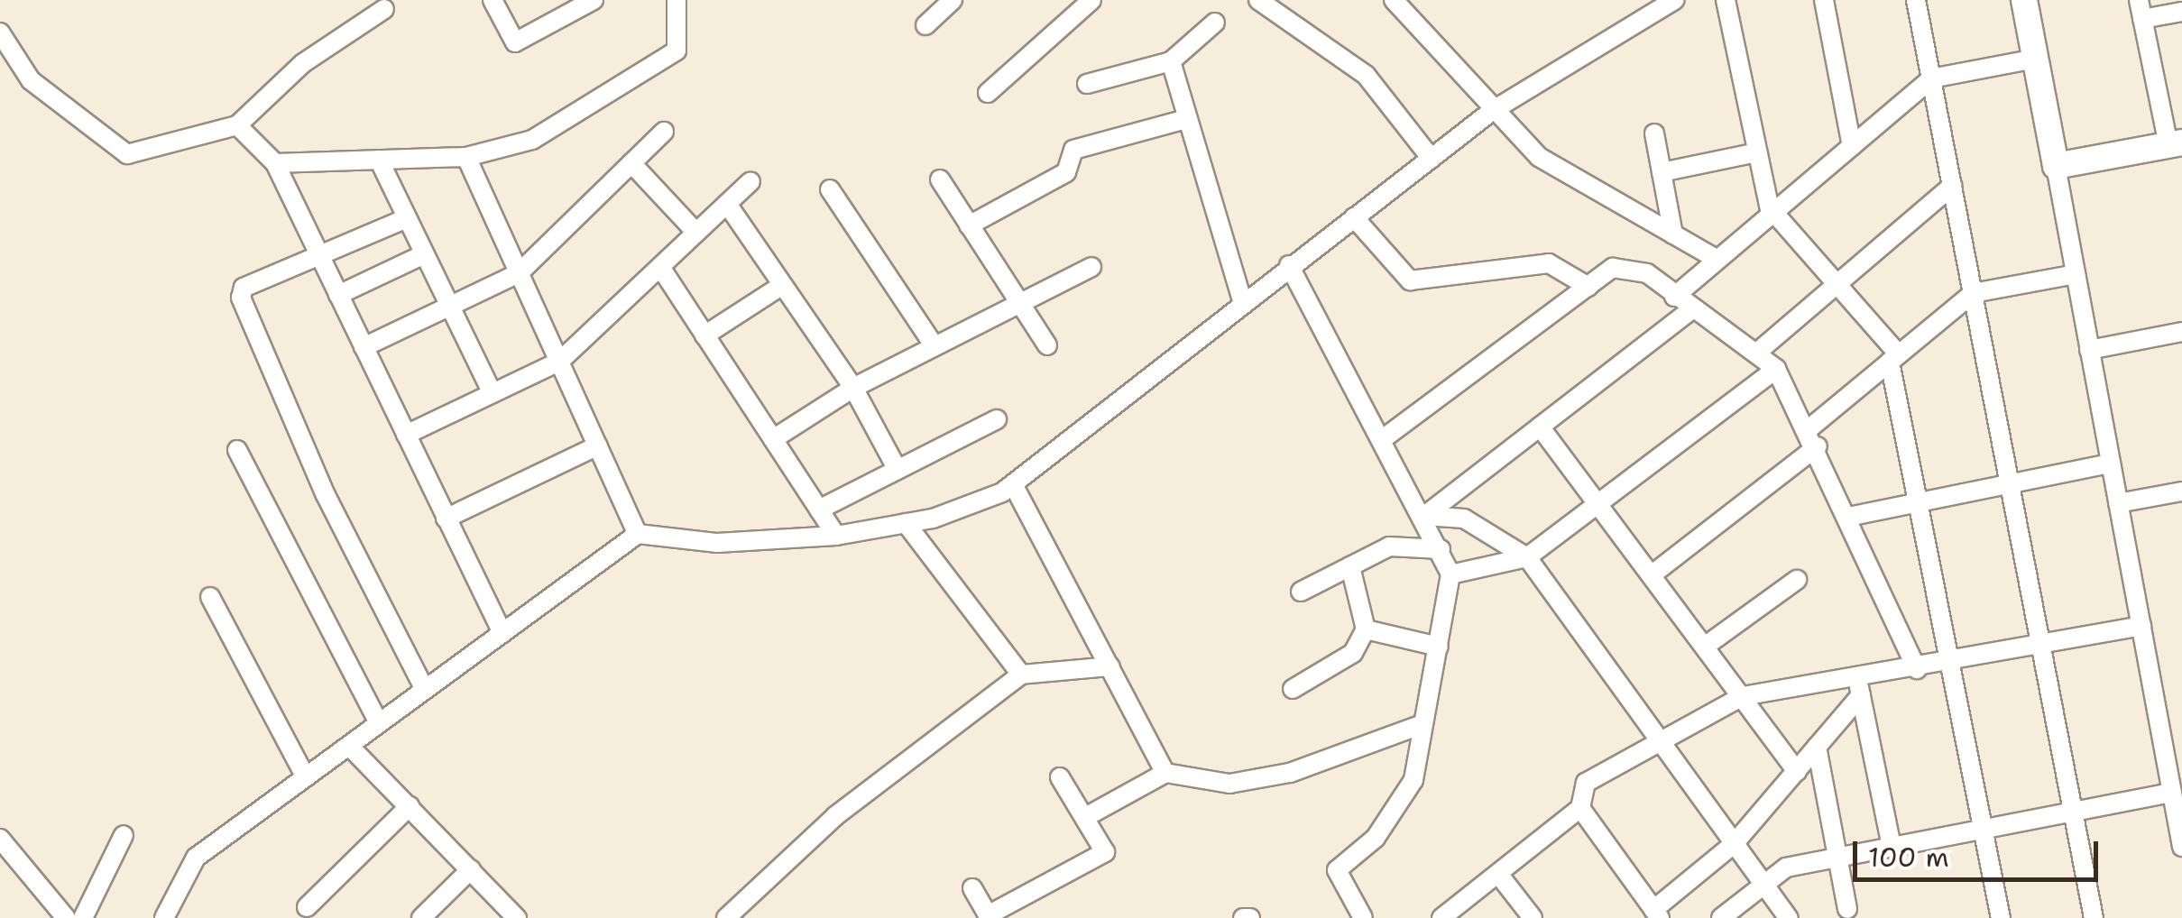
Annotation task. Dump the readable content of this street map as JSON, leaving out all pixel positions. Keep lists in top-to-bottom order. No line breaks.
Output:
{"scale_bar":"100 m"}
